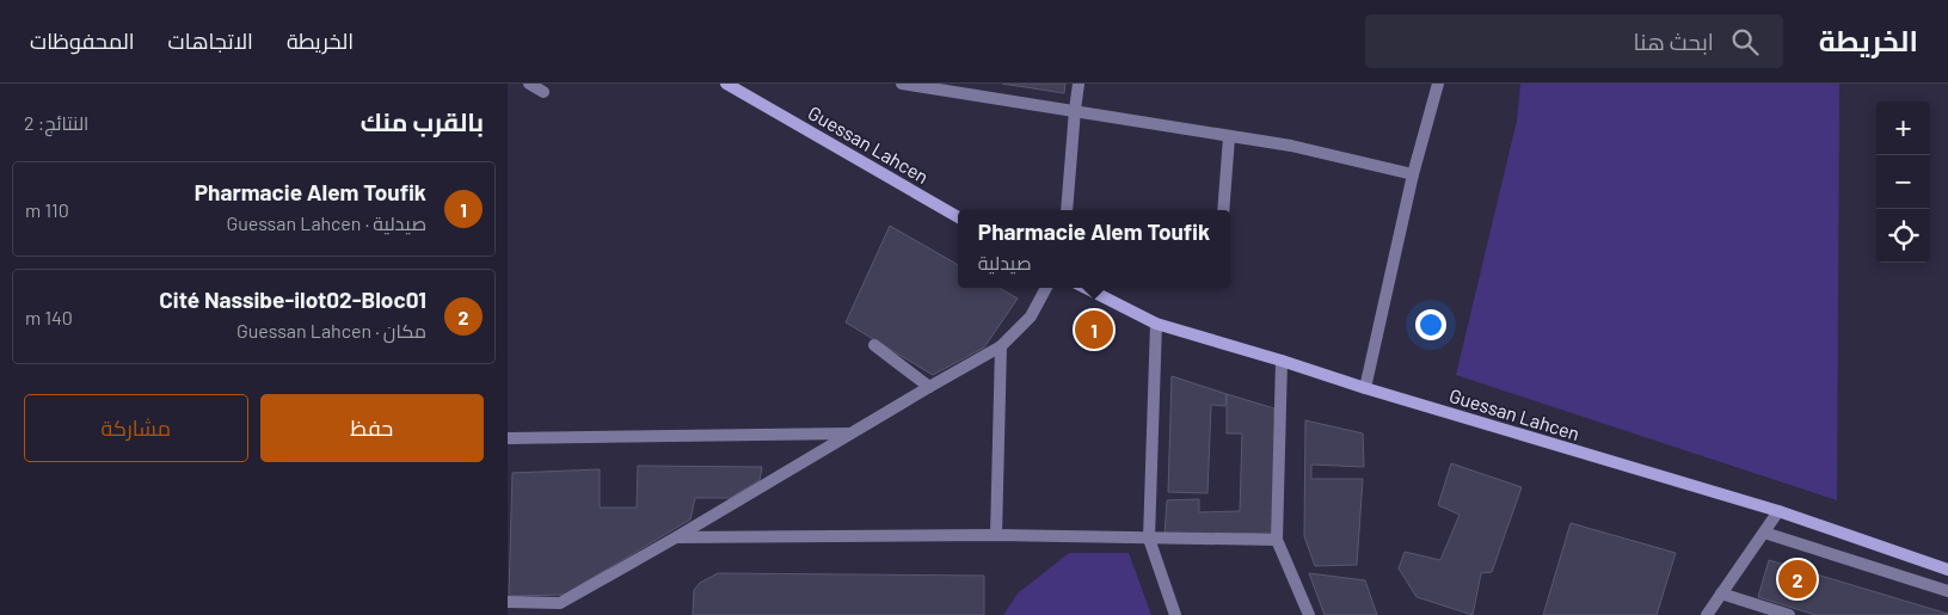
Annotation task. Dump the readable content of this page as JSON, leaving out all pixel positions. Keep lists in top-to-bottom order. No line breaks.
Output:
{"streets":{"main road":["Guessan Lahcen"]},"page":{"header":"الخريطة","search":"ابحث هنا","nav":["الخريطة","الاتجاهات","المحفوظات"],"heading":["بالقرب منك","النتائج: 2"],"map_buttons":["+","−"],"list":[{"mark":"1","name":"Pharmacie Alem Toufik","note":"صيدلية · Guessan Lahcen","value":"110 m"},{"mark":"2","name":"Cité Nassibe-ilot02-Bloc01","note":"مكان · Guessan Lahcen","value":"140 m"}],"popup":["Pharmacie Alem Toufik","صيدلية"],"pins":["1","2"],"buttons":["حفظ","مشاركة"]}}
